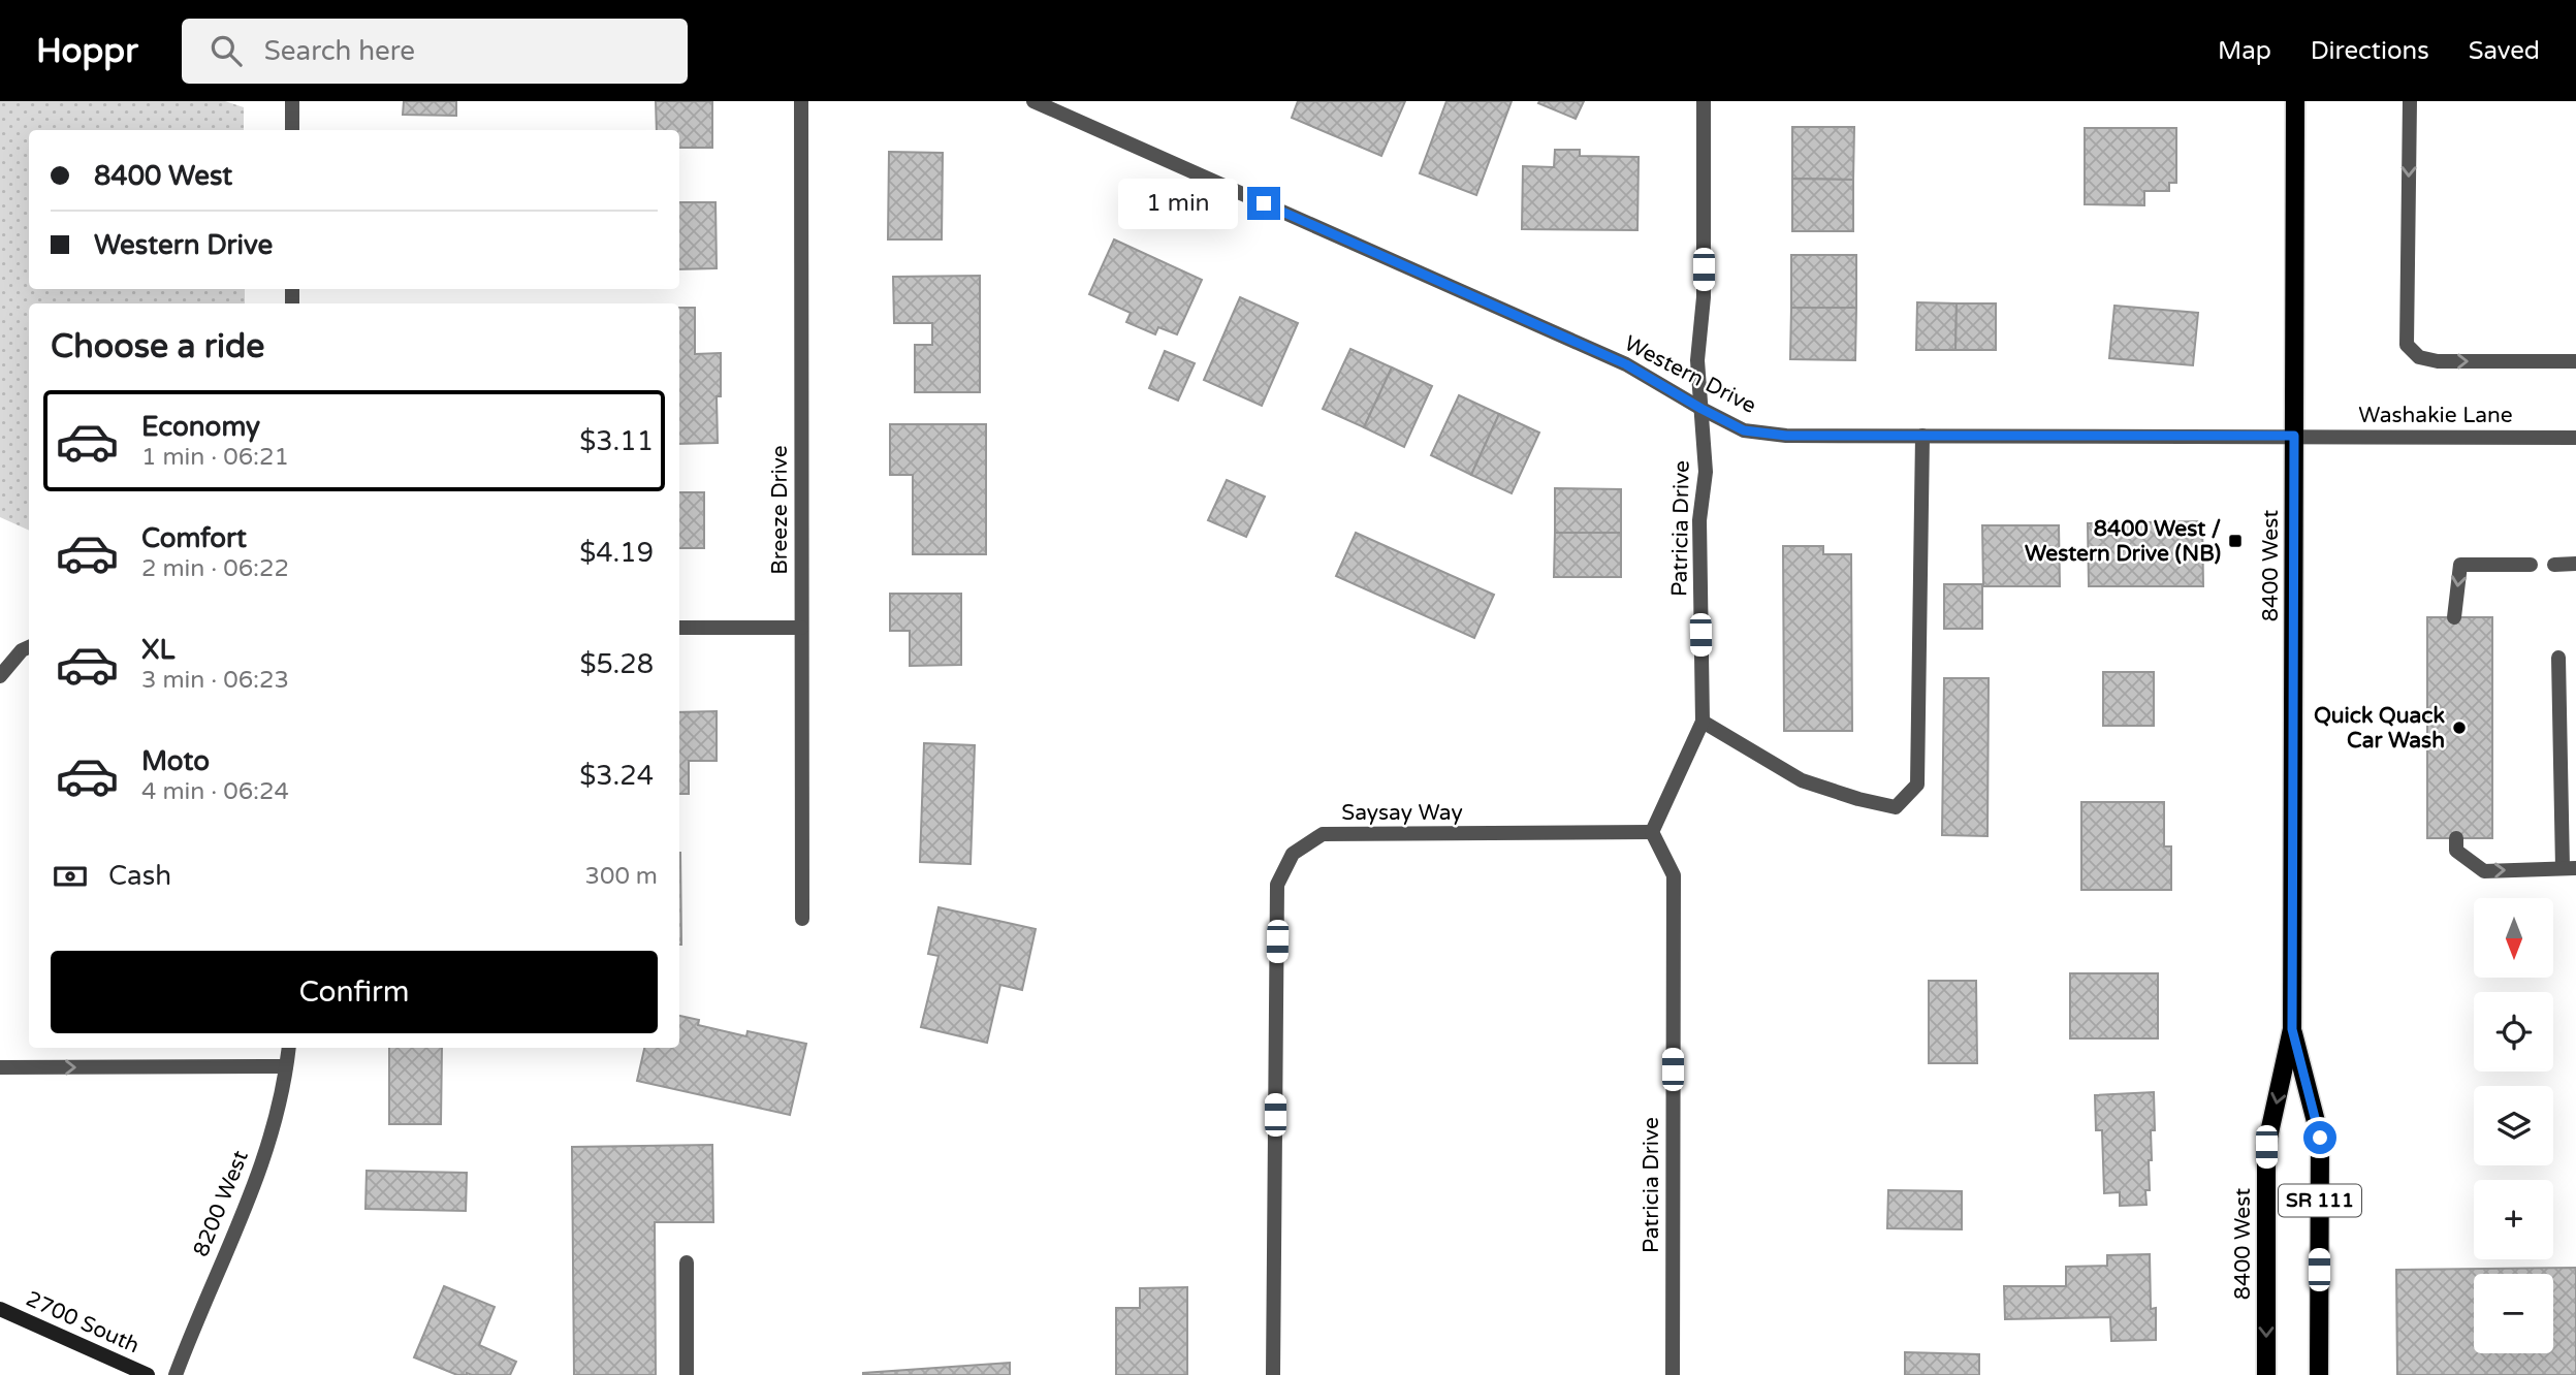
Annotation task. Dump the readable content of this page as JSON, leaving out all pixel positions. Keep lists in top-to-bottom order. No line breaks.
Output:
{"streets":{"main road":["8400 West","SR 111"],"street":["Western Drive","Washakie Lane","Breeze Drive","Patricia Drive","Saysay Way","8200 West","2700 South"]},"crossings":[["Western Drive","Washakie Lane"],["Western Drive","Patricia Drive"],["Western Drive","8400 West"],["Washakie Lane","8400 West"],["Patricia Drive","Saysay Way"]],"places":{"transit":["8400 West / Western Drive (NB)"],"other":["Quick Quack Car Wash"]},"north":"bottom","page":{"header":"Hoppr","search":"Search here","nav":["Map","Directions","Saved"],"banner":["8400 West","Western Drive"],"bubble":"1 min","heading":"Choose a ride","list":[{"name":"Economy","note":"1 min · 06:21","value":"$3.11"},{"name":"Comfort","note":"2 min · 06:22","value":"$4.19"},{"name":"XL","note":"3 min · 06:23","value":"$5.28"},{"name":"Moto","note":"4 min · 06:24","value":"$3.24"}],"pay":["Cash","300 m"],"map_buttons":["+","−"],"buttons":"Confirm"}}
